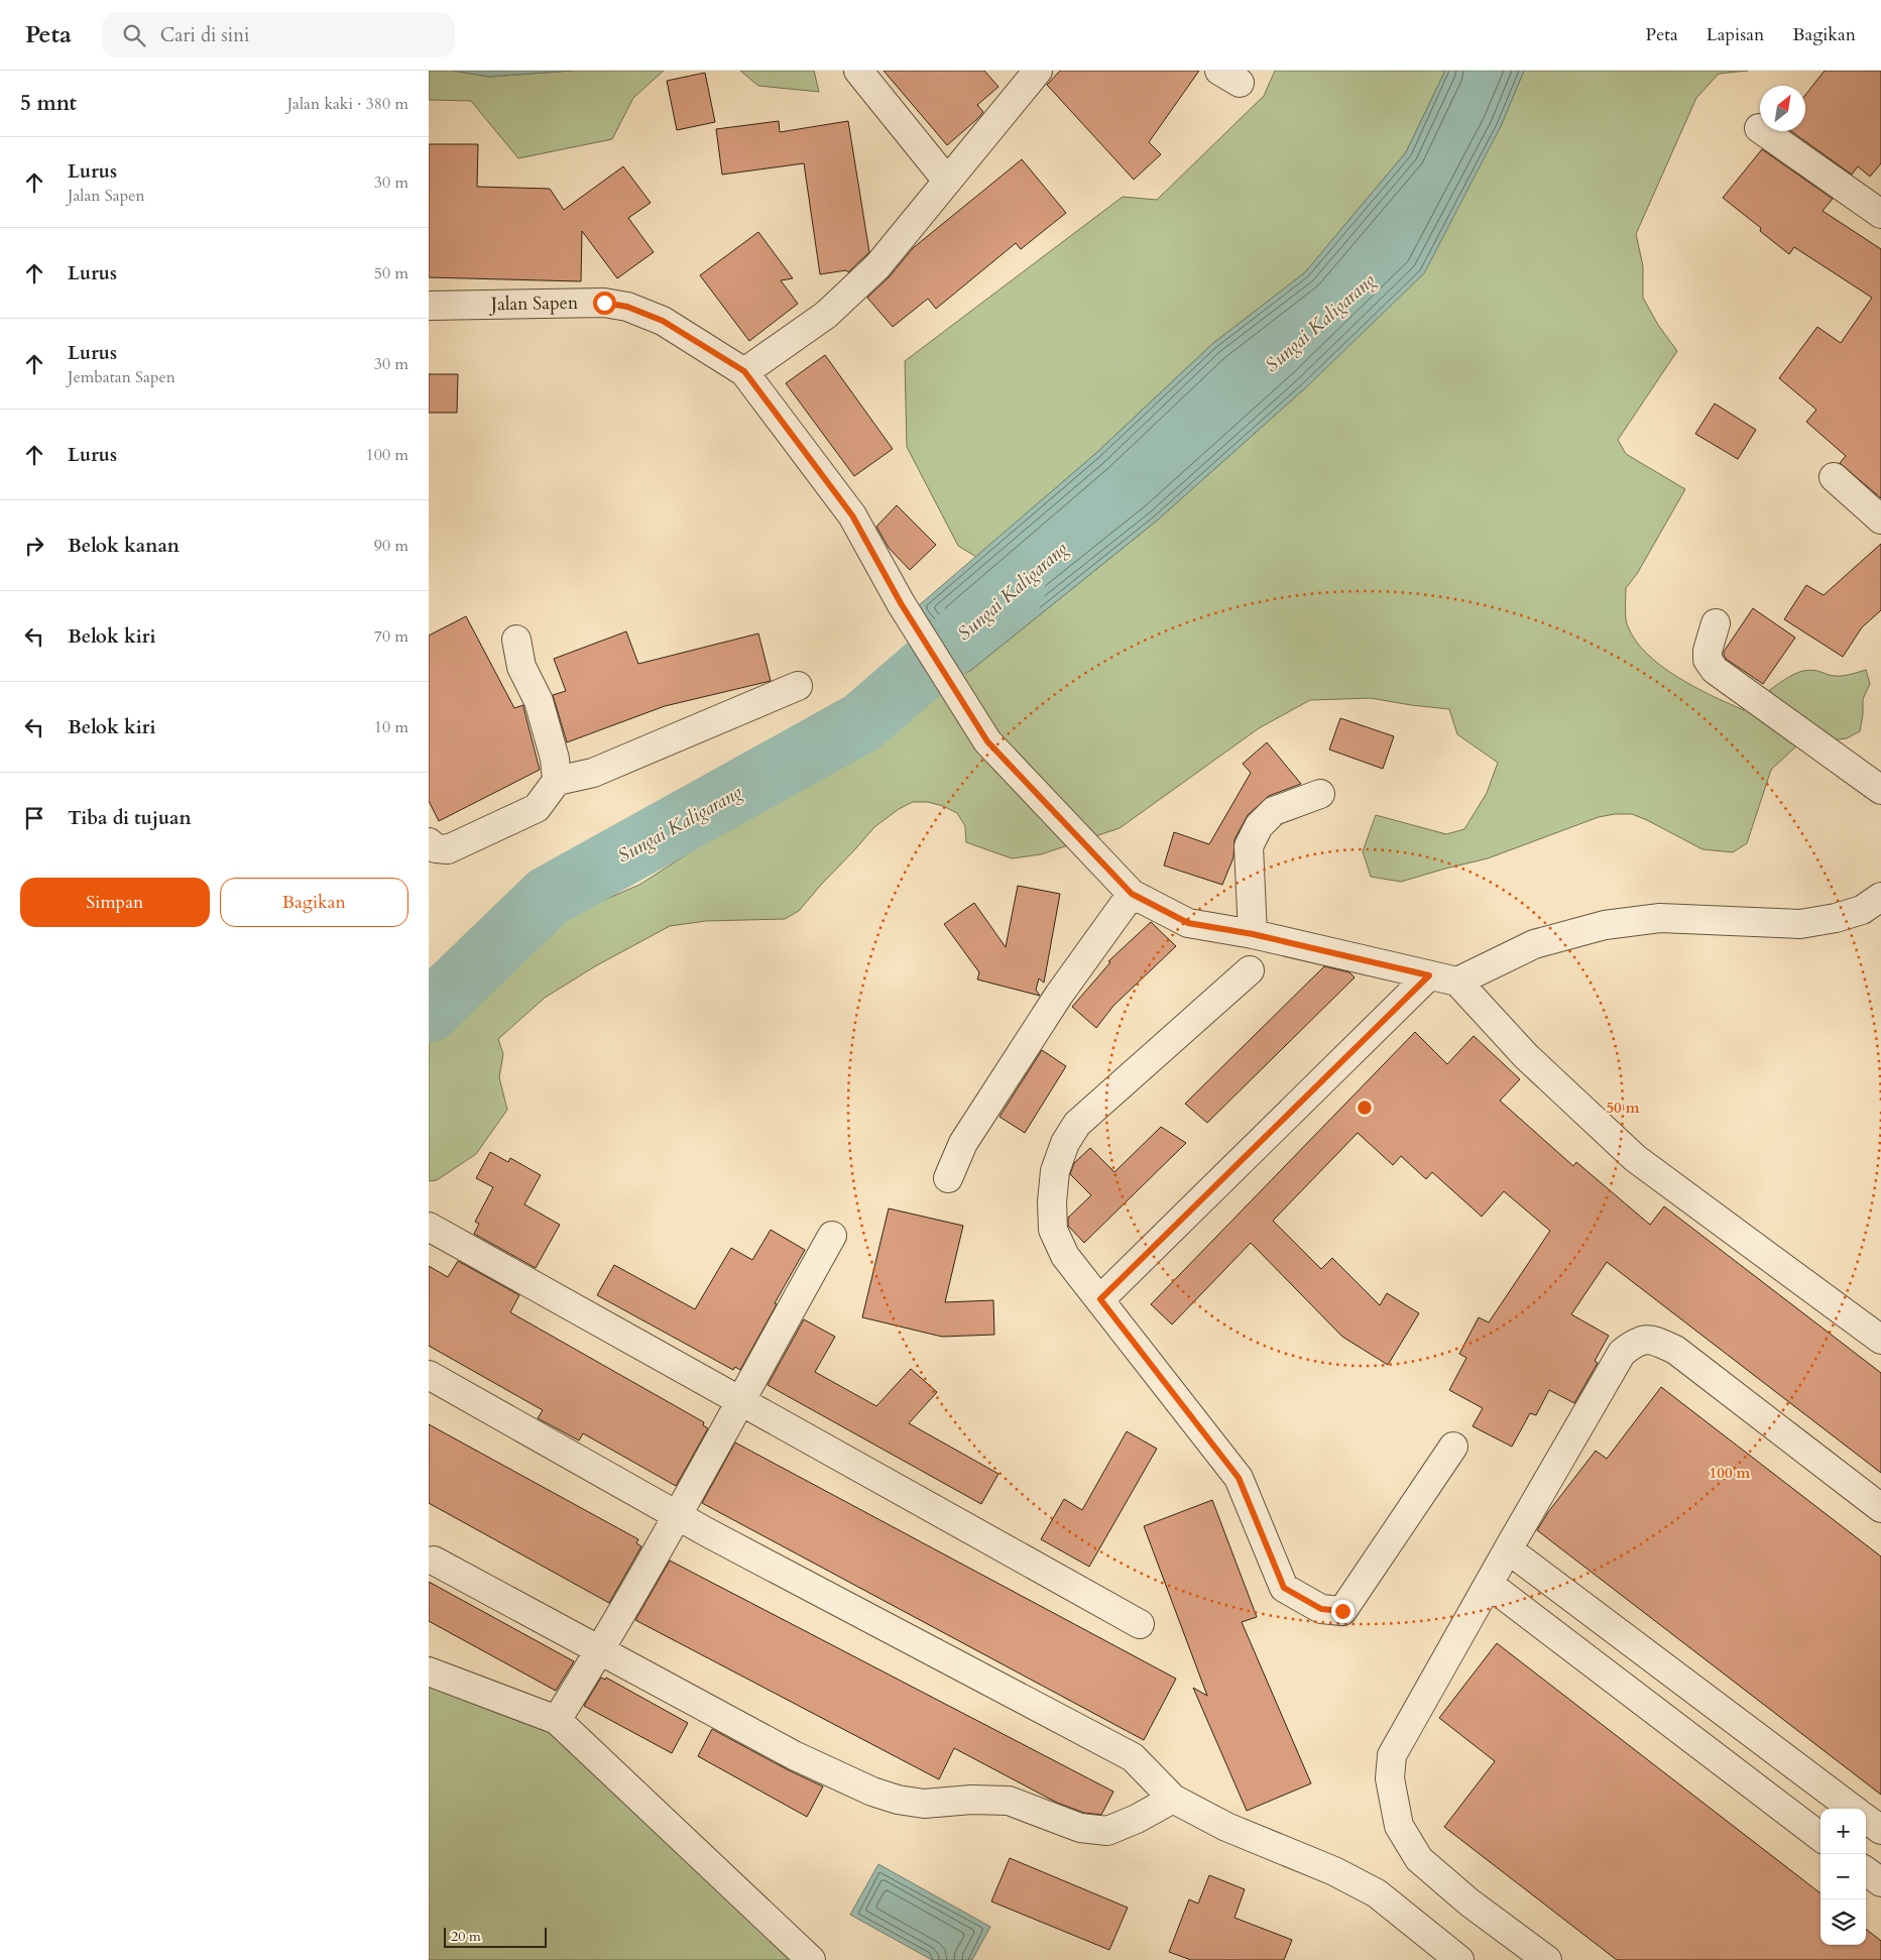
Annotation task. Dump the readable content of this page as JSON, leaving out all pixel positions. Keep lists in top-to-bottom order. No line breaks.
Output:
{"streets":{"street":["Jalan Sapen"]},"water":["Sungai Kaligarang"],"scale_bar":"20 m","north":"top right","page":{"header":"Peta","search":"Cari di sini","nav":["Peta","Lapisan","Bagikan"],"heading":["5 mnt","Jalan kaki · 380 m"],"list":[["Lurus","Jalan Sapen","30 m"],["Lurus","50 m"],["Lurus","Jembatan Sapen","30 m"],["Lurus","100 m"],["Belok kanan","90 m"],["Belok kiri","70 m"],["Belok kiri","10 m"],"Tiba di tujuan"],"buttons":["Simpan","Bagikan"],"map_buttons":["+","−"],"scale":"20 m"},"rings":["50 m","100 m"]}
